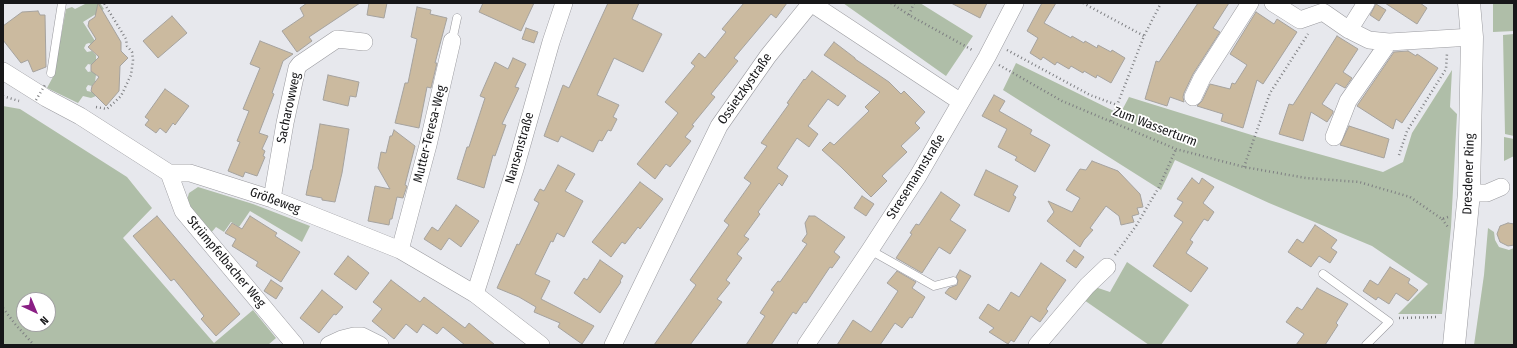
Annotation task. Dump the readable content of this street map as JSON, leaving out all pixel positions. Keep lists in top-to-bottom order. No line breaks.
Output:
{"streets":{"street":["Ossietzkystraße","Sacharowweg","Mutter-Teresa-Weg","Nansenstraße","Dresdener Ring","Stresemannstraße","Größeweg","Strümpfelbacher Weg"],"path":["Zum Wasserturm"]},"crossings":[["Ossietzkystraße","Stresemannstraße"],["Sacharowweg","Größeweg"],["Zum Wasserturm","Stresemannstraße"],["Mutter-Teresa-Weg","Größeweg"],["Nansenstraße","Größeweg"],["Größeweg","Strümpfelbacher Weg"]],"north":"bottom right"}
